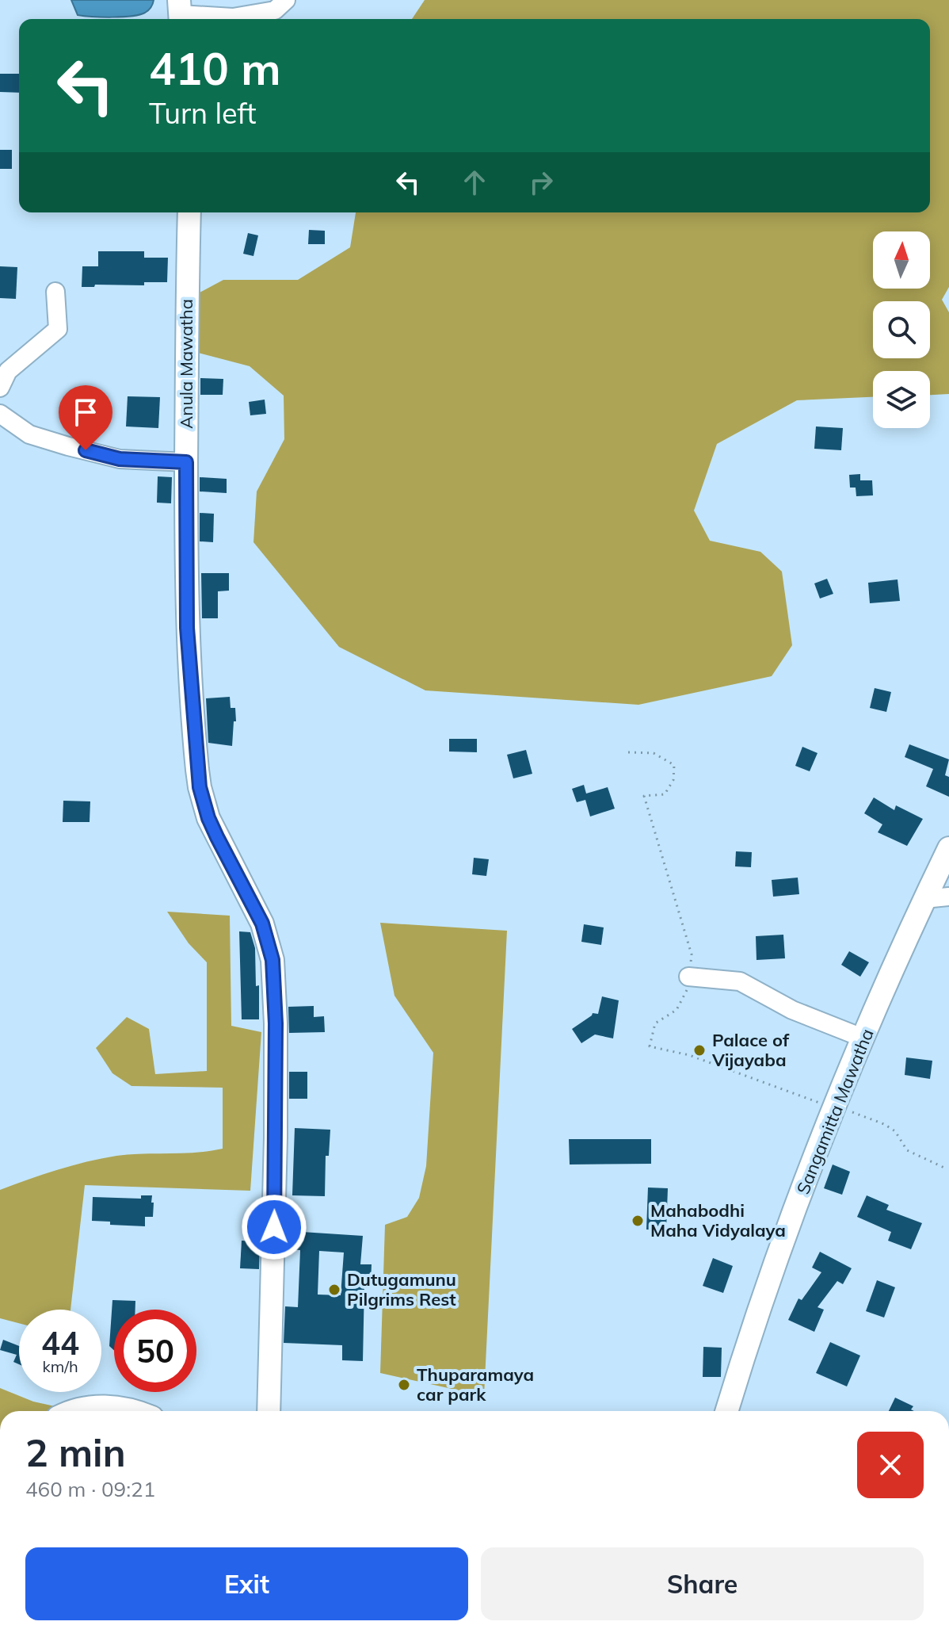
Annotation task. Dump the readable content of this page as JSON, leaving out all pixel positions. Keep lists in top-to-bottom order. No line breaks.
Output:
{"streets":{"main road":["Anula Mawatha","Sangamitta Mawatha"]},"places":["Palace of Vijayaba","Mahabodhi Maha Vidyalaya","Dutugamunu Pilgrims Rest","Thuparamaya car park"],"north":"top","page":{"turn":["410 m","Turn left"],"speed":"44 km/h","limit":"50","heading":["2 min","460 m · 09:21"],"buttons":["Exit","Share"]}}
